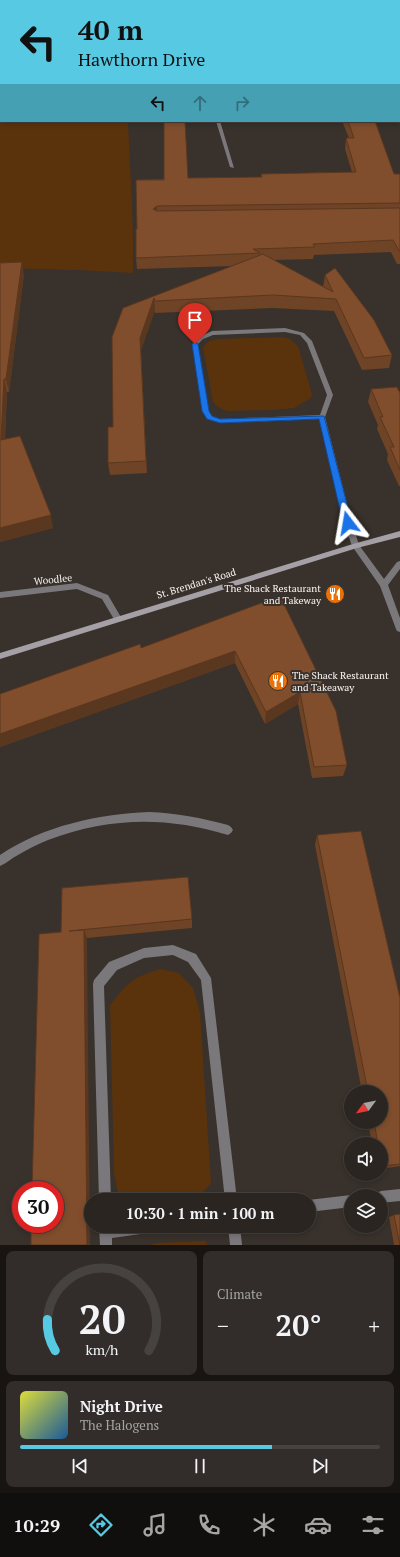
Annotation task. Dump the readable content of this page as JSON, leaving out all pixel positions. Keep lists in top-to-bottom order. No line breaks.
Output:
{"streets":{"main road":["St. Brendan's Road"],"street":["Woodlee"]},"crossings":[["Woodlee","St. Brendan's Road"]],"places":{"restaurant":["The Shack Restaurant and Takeway","The Shack Restaurant and Takeaway"]},"north":"bottom left","page":{"turn":["40 m","Hawthorn Drive"],"limit":"30","trip":"10:30 · 1 min · 100 m","tile":"Climate","heat":["−","20°","+"],"song":["Night Drive","The Halogens"],"tabs":"10:29","gauge":["20","km/h"]}}
